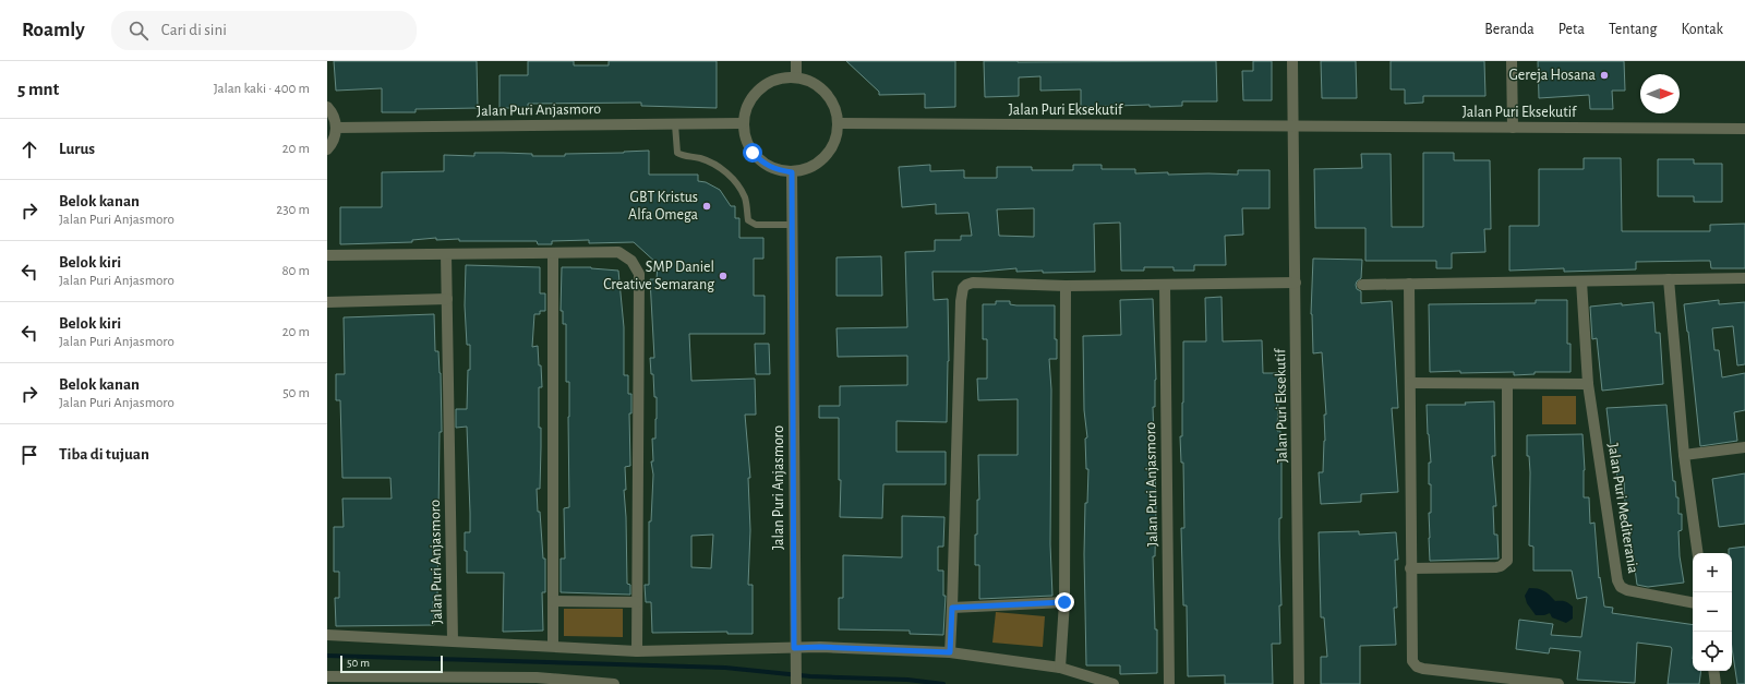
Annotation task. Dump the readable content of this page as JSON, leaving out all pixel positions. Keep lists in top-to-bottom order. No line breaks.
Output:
{"streets":{"street":["Jalan Puri Anjasmoro","Jalan Puri Eksekutif","Jalan Puri Mediterania"]},"crossings":[["Jalan Puri Anjasmoro","Jalan Puri Eksekutif"]],"places":["Gereja Hosana","GBT Kristus Alfa Omega","SMP Daniel Creative Semarang"],"scale_bar":"50 m","north":"right","page":{"header":"Roamly","search":"Cari di sini","nav":["Beranda","Peta","Tentang","Kontak"],"heading":["5 mnt","Jalan kaki · 400 m"],"list":[["Lurus","20 m"],["Belok kanan","Jalan Puri Anjasmoro","230 m"],["Belok kiri","Jalan Puri Anjasmoro","80 m"],["Belok kiri","Jalan Puri Anjasmoro","20 m"],["Belok kanan","Jalan Puri Anjasmoro","50 m"],"Tiba di tujuan"],"map_buttons":["+","−"],"scale":"50 m"}}
